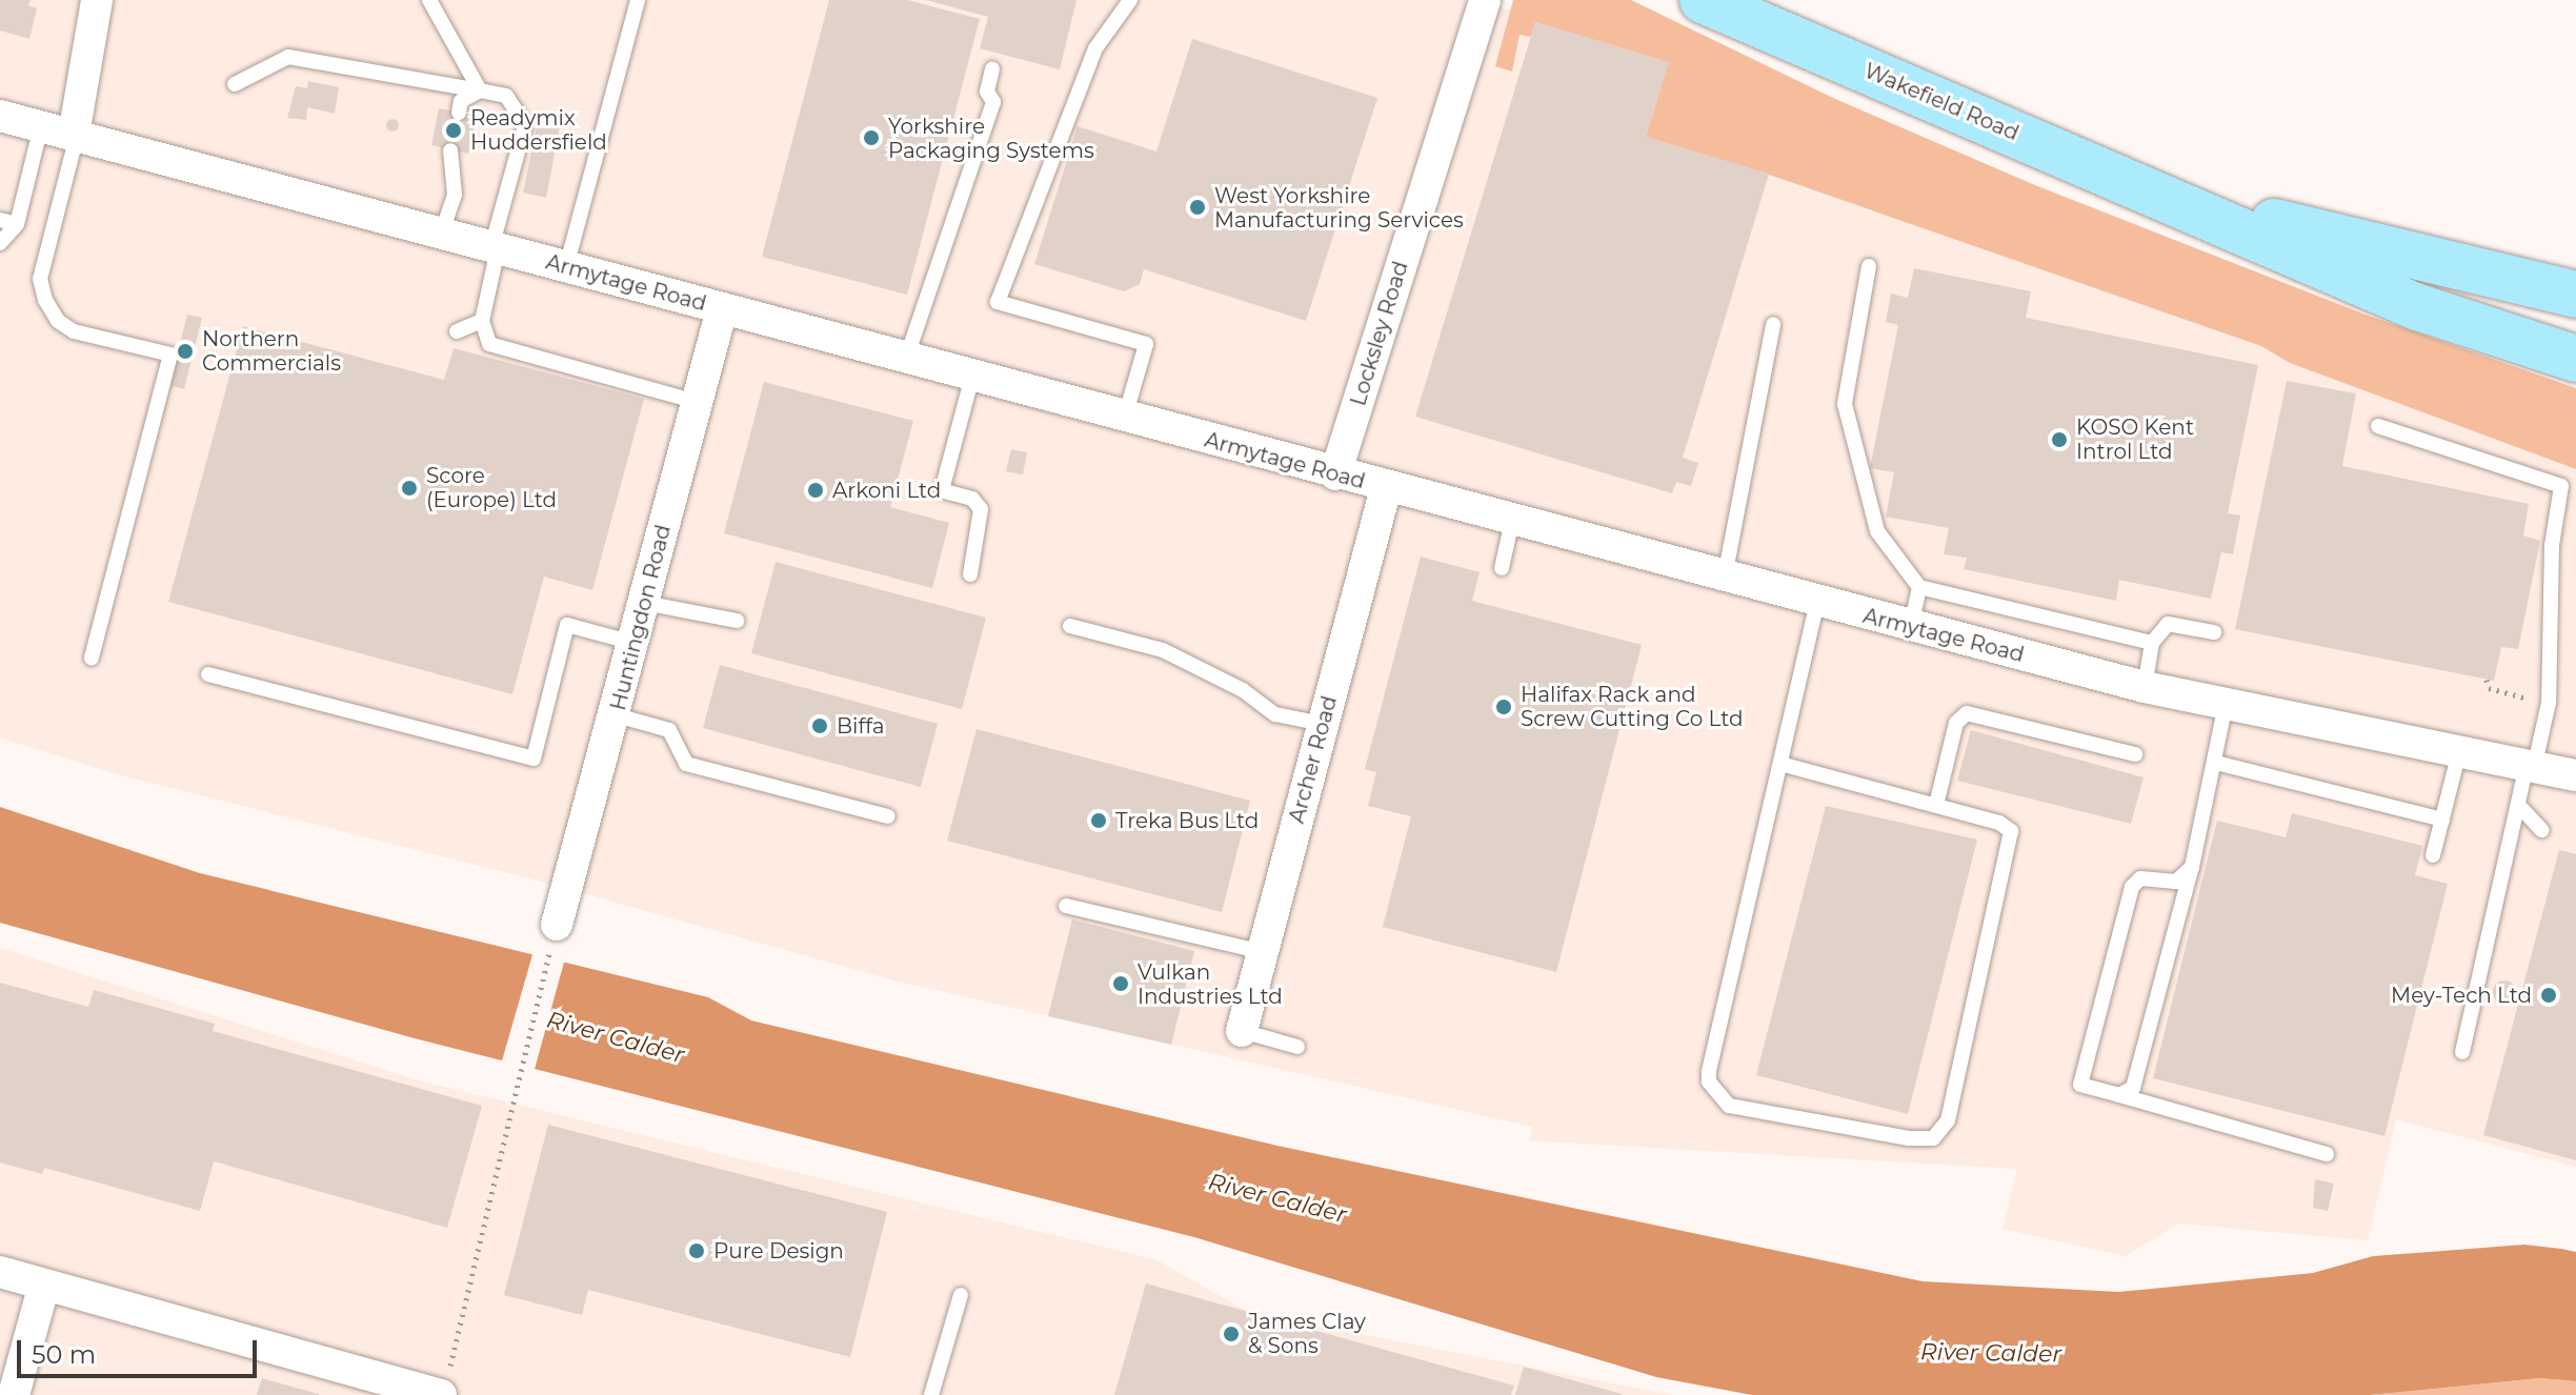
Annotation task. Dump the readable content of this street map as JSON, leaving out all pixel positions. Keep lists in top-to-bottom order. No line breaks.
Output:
{"streets":{"main road":["Wakefield Road"],"street":["Armytage Road","Locksley Road","Huntingdon Road","Archer Road"]},"crossings":[["Armytage Road","Locksley Road"],["Armytage Road","Huntingdon Road"],["Armytage Road","Archer Road"]],"water":["River Calder"],"places":["Readymix Huddersfield","Yorkshire Packaging Systems","West Yorkshire Manufacturing Services","Northern Commercials","KOSO Kent Introl Ltd","Score (Europe) Ltd","Arkoni Ltd","Halifax Rack and Screw Cutting Co Ltd","Biffa","Treka Bus Ltd","Vulkan Industries Ltd","Mey-Tech Ltd","Pure Design","James Clay & Sons"],"scale_bar":"50 m"}
